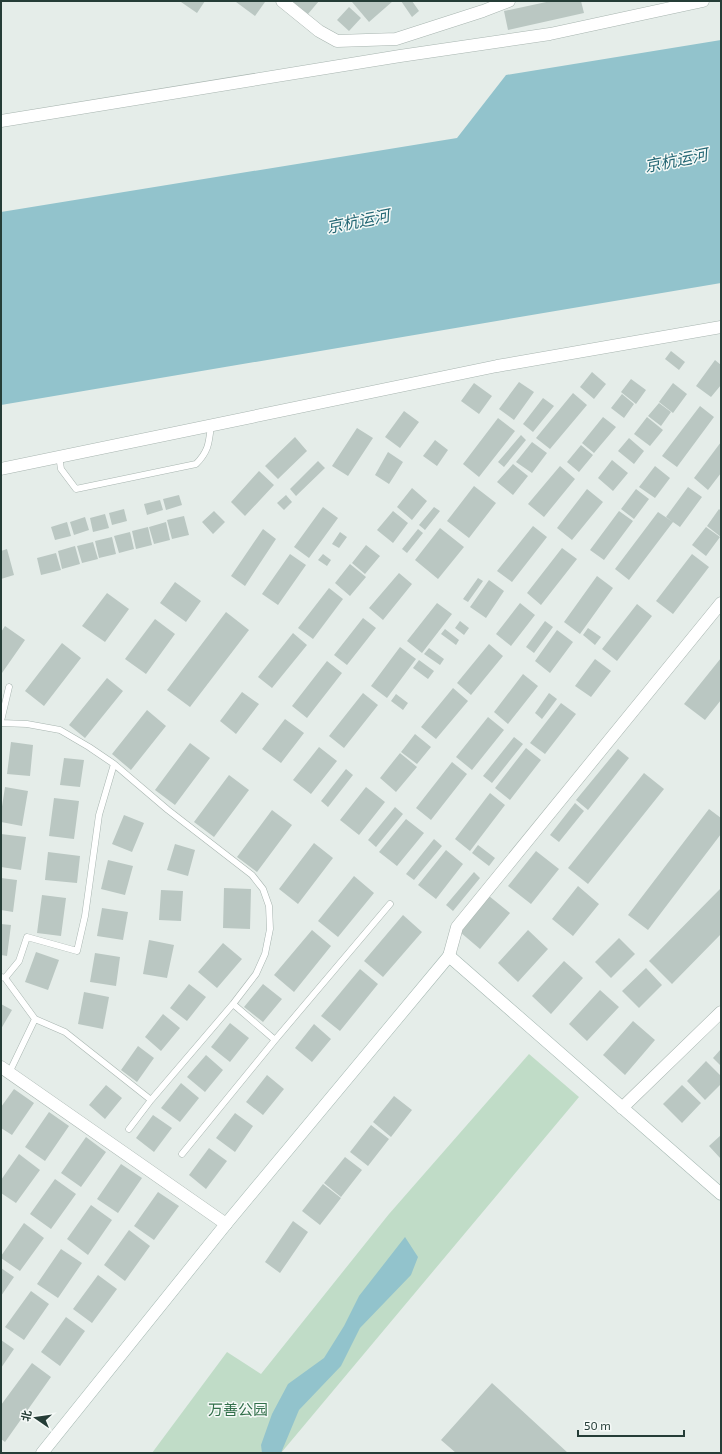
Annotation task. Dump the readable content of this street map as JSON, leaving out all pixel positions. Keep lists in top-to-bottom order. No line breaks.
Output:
{"water":["京杭运河"],"parks":["万善公园"],"scale_bar":"50 m","north":"left"}
